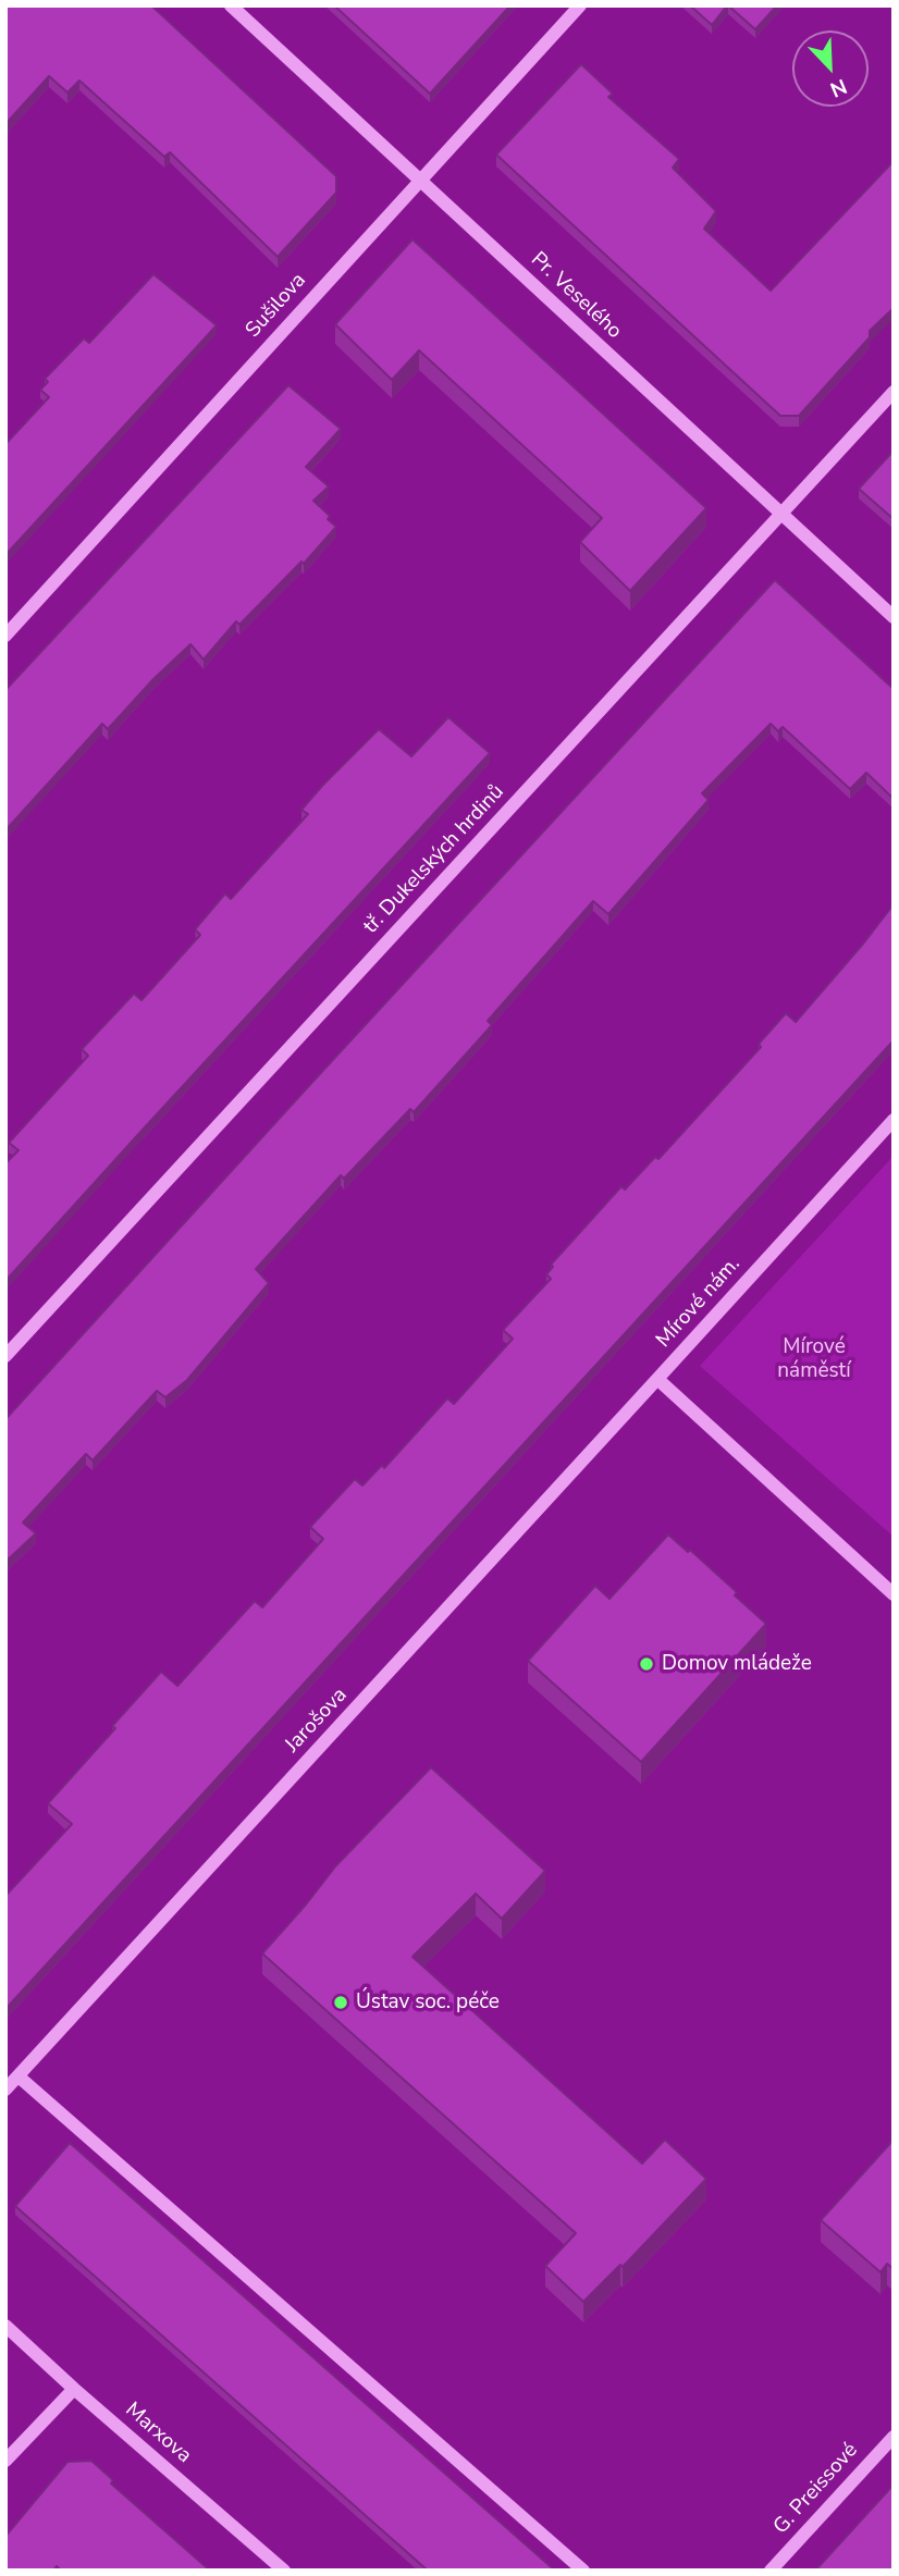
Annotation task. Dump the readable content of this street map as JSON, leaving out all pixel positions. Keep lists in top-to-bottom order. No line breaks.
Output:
{"streets":{"street":["Pr. Veselého","Sušilova","tř. Dukelských hrdinů","Mírové nám.","Jarošova","Marxova","G. Preissové"]},"crossings":[["Pr. Veselého","Sušilova"],["Pr. Veselého","tř. Dukelských hrdinů"],["Mírové nám.","Jarošova"]],"parks":["Mírové náměstí"],"places":["Domov mládeže","Ústav soc. péče"],"north":"bottom right"}
